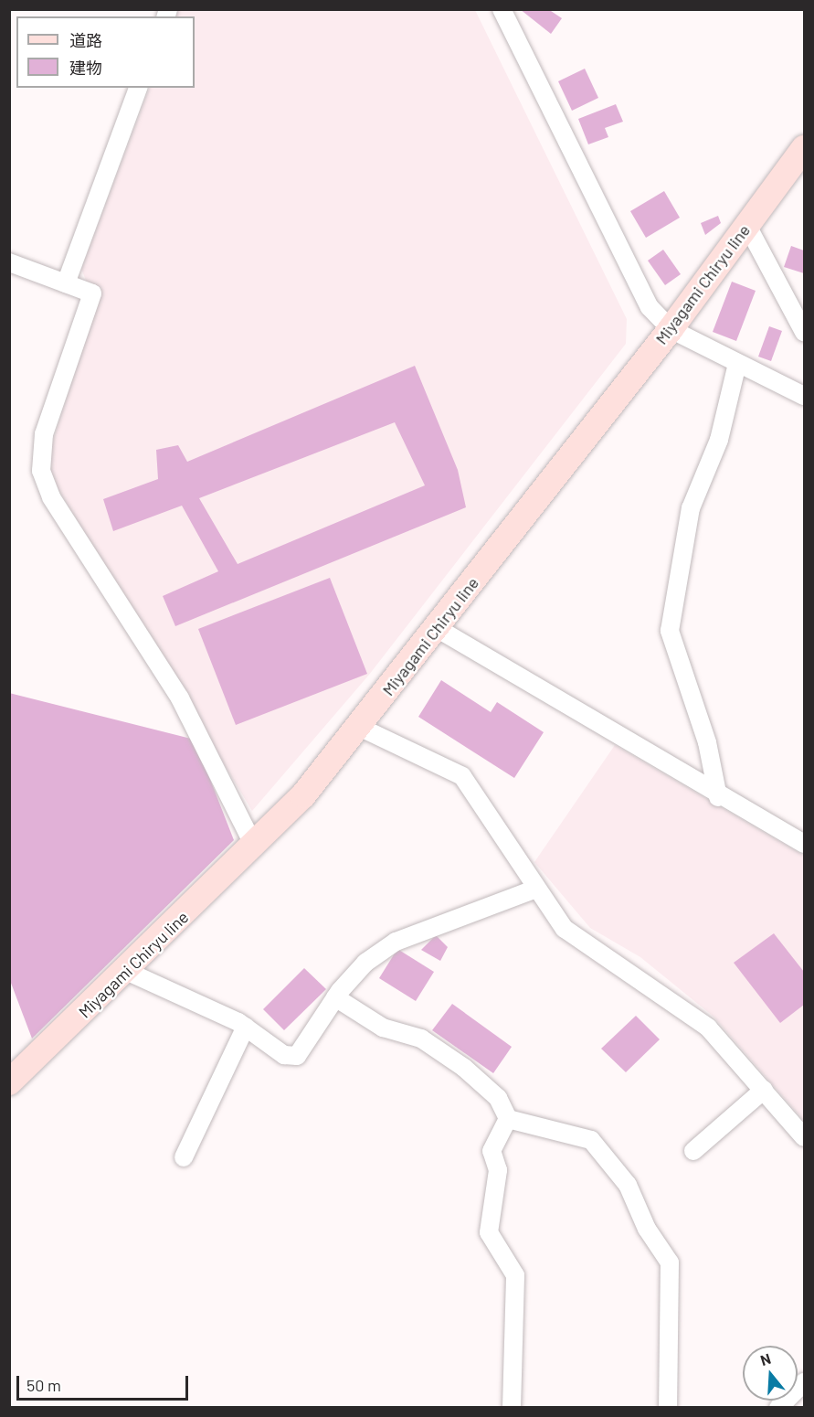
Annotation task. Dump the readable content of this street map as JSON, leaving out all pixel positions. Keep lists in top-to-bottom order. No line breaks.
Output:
{"streets":{"main road":["Miyagami Chiryu line"]},"legend":["道路","建物"],"scale_bar":"50 m","north":"top"}
